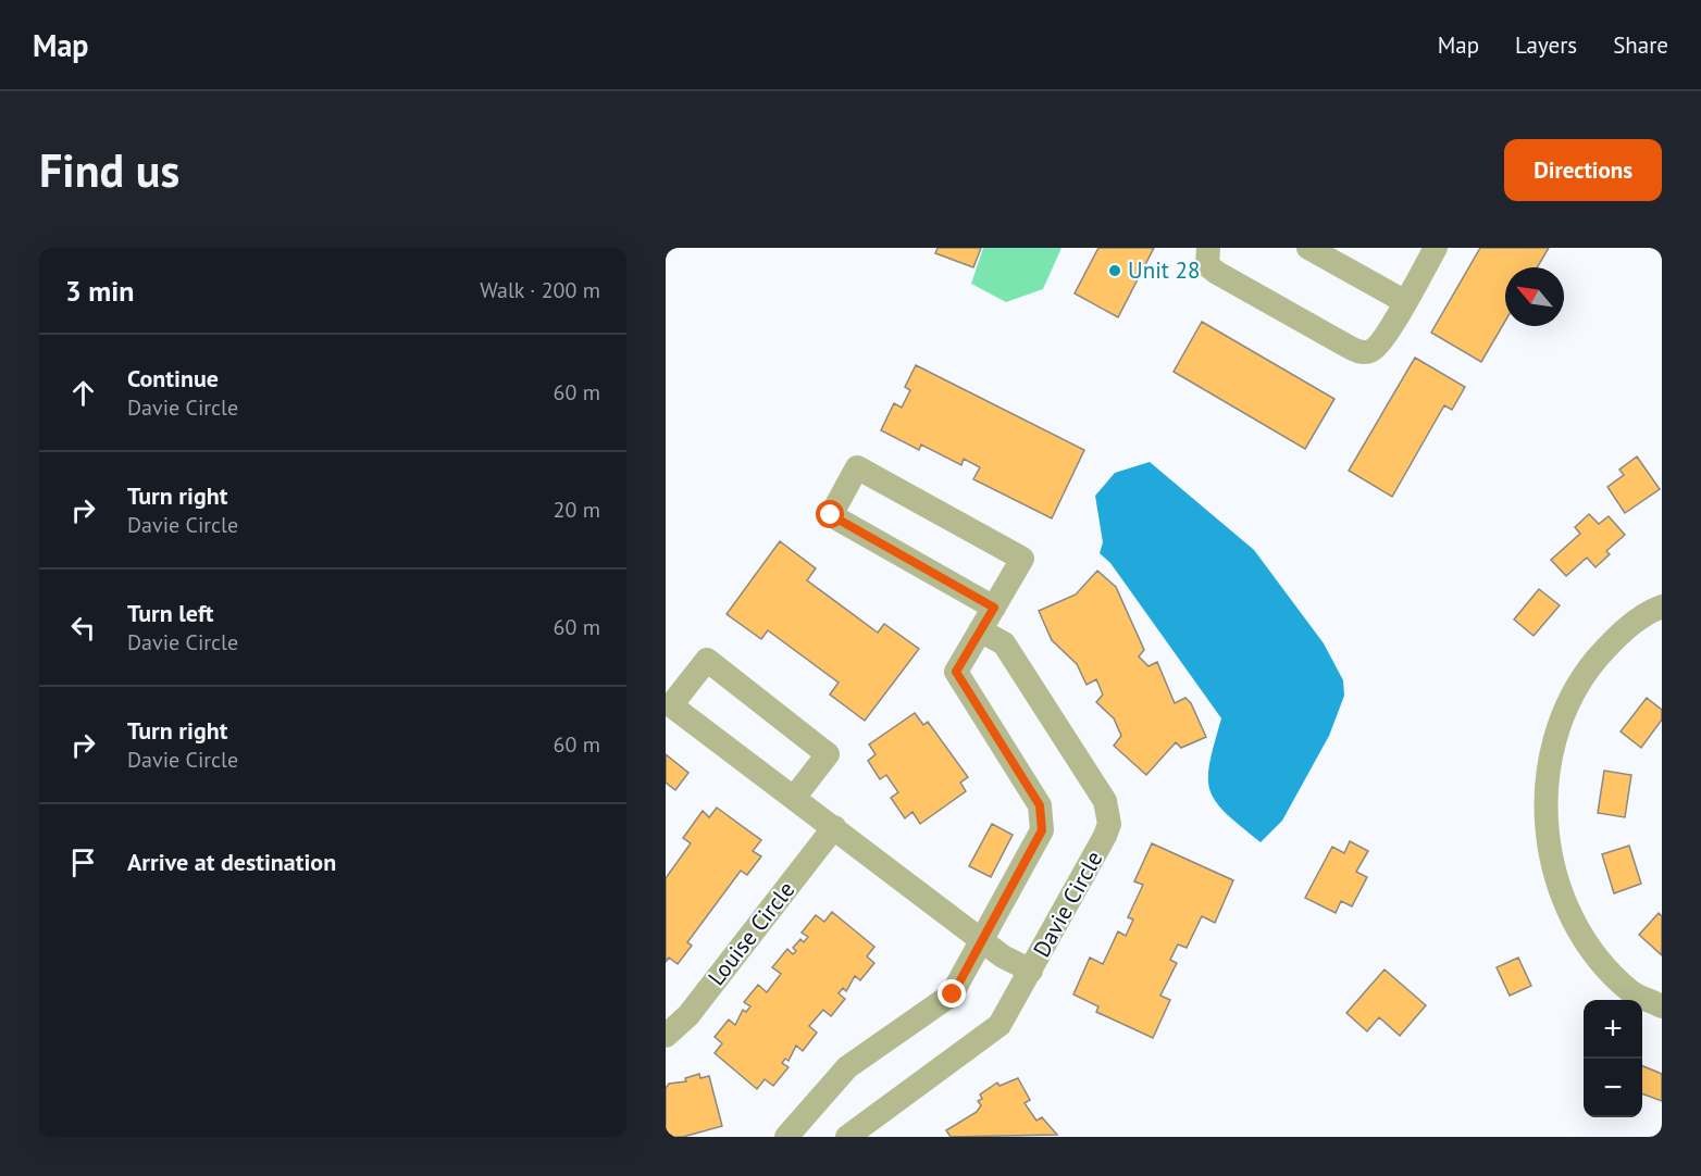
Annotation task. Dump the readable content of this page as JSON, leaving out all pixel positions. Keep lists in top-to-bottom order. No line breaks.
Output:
{"streets":{"street":["Davie Circle","Louise Circle"]},"places":["Unit 28"],"north":"top left","page":{"header":"Map","nav":["Map","Layers","Share"],"buttons":"Directions","title":"Find us","heading":["3 min","Walk · 200 m"],"list":[["Continue","Davie Circle","60 m"],["Turn right","Davie Circle","20 m"],["Turn left","Davie Circle","60 m"],["Turn right","Davie Circle","60 m"],"Arrive at destination"],"map_buttons":["+","−"]}}
